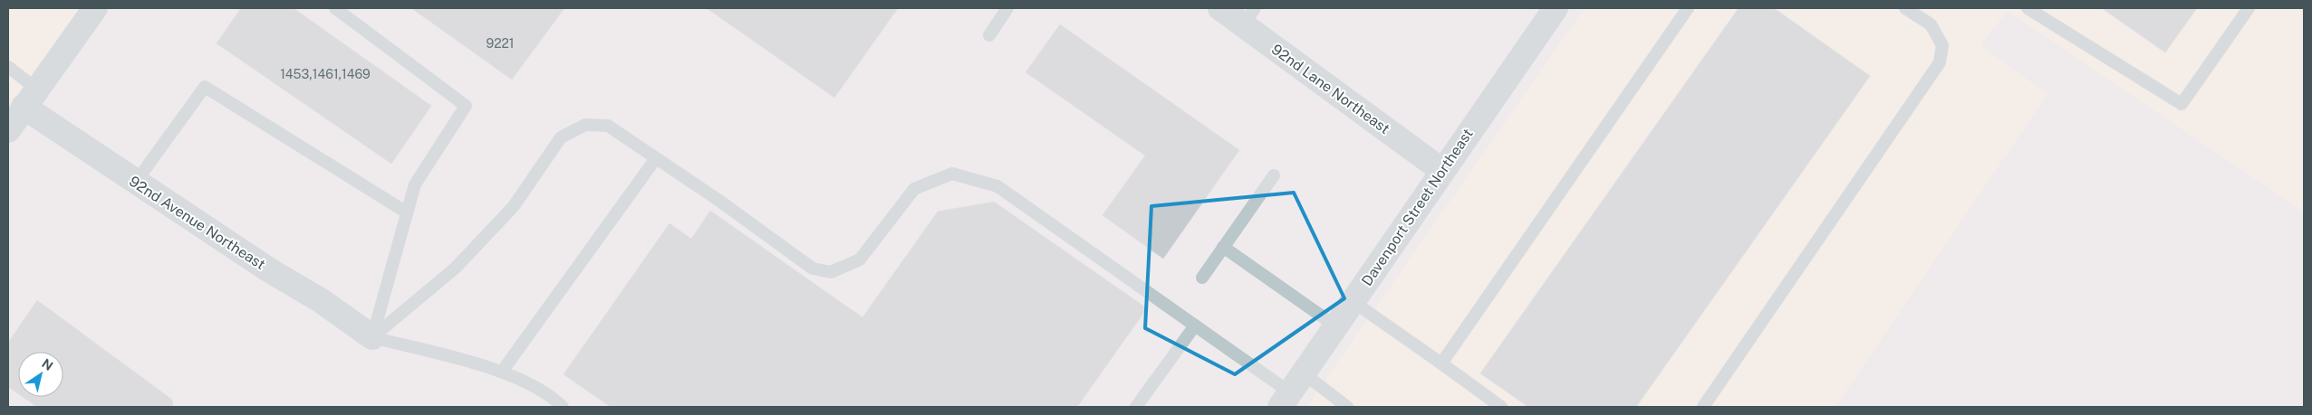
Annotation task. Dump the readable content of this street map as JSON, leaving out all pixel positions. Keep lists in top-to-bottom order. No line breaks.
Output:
{"streets":{"street":["92nd Lane Northeast","Davenport Street Northeast","92nd Avenue Northeast"]},"crossings":[["92nd Lane Northeast","Davenport Street Northeast"]],"house_numbers":["9221","1453,1461,1469"],"north":"top right"}
